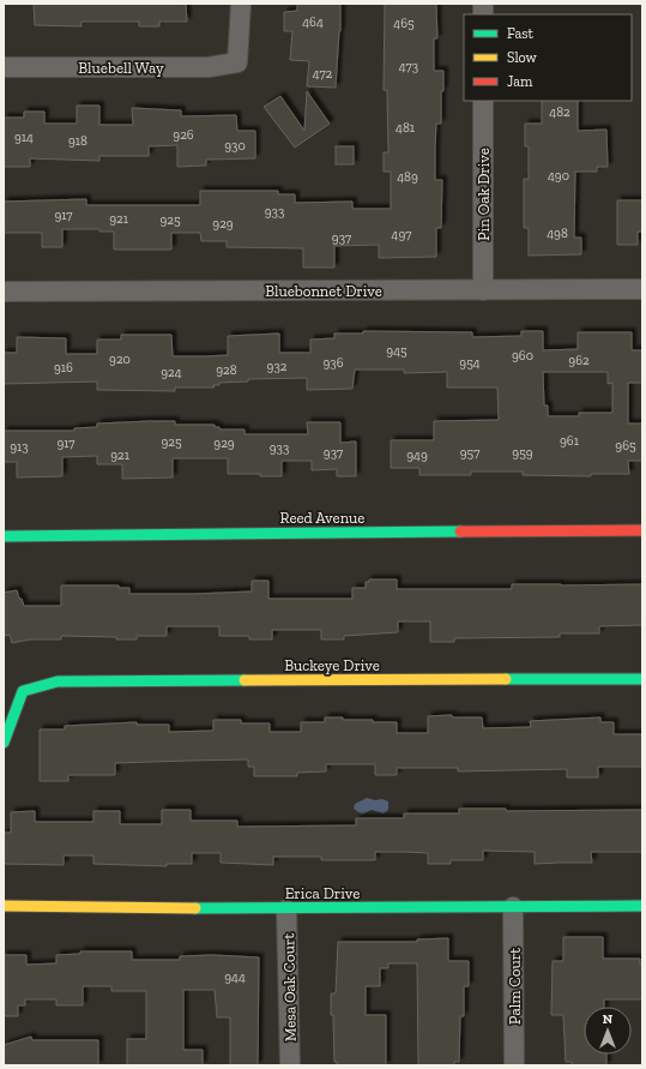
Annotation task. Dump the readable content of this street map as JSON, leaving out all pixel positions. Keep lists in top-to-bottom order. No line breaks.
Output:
{"streets":{"street":["Bluebell Way","Pin Oak Drive","Bluebonnet Drive","Reed Avenue","Buckeye Drive","Erica Drive","Palm Court","Mesa Oak Court"]},"crossings":[["Pin Oak Drive","Bluebonnet Drive"],["Erica Drive","Palm Court"],["Erica Drive","Mesa Oak Court"]],"house_numbers":["464","465","473","472","482","481","926","914","918","930","490","489","933","917","921","925","929","498","497","937","945","960","920","962","936","954","932","916","928","924","961","925","917","929","965","913","933","937","957","959","921","949","944"],"legend":["Fast","Slow","Jam"],"north":"top"}
